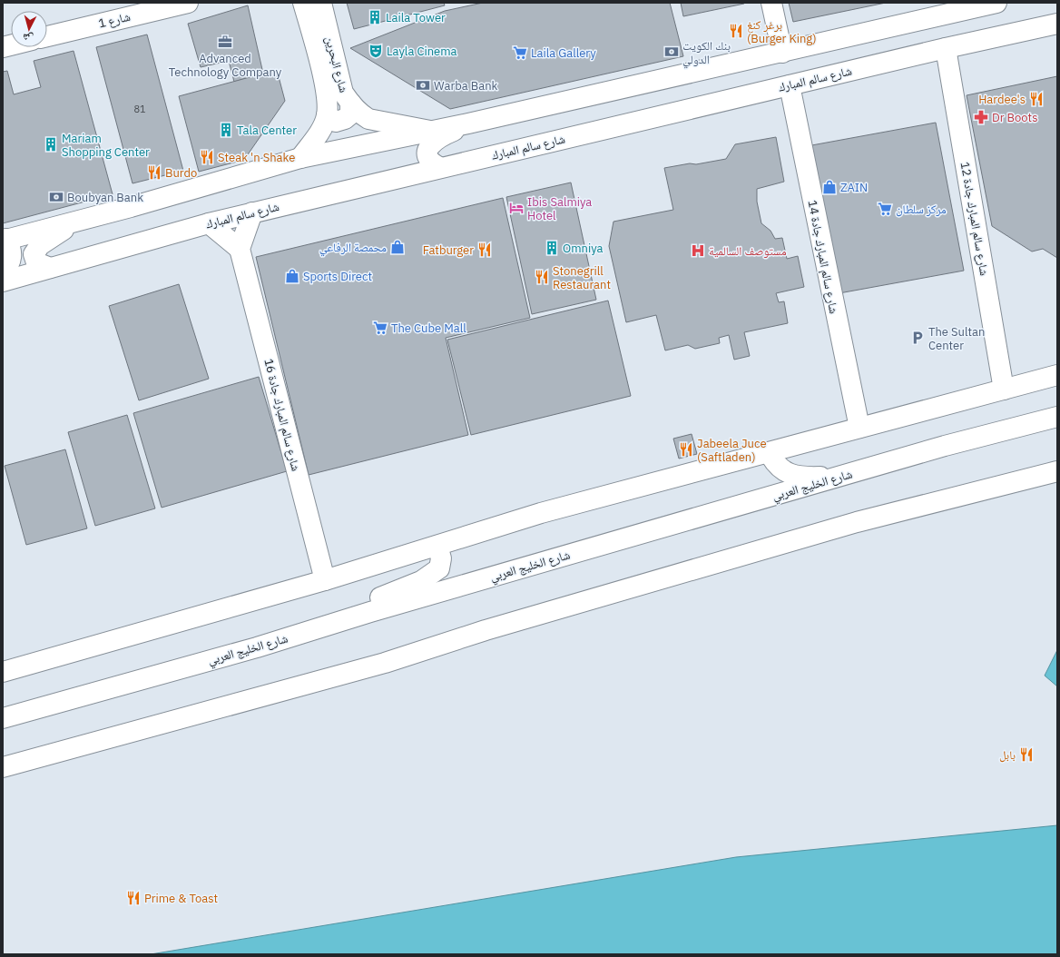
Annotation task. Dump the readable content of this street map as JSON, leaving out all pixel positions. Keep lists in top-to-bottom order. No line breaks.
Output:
{"streets":{"main road":["شارع 1","شارع البحرين","شارع سالم المبارك","شارع سالم المبارك جادة 12","شارع سالم المبارك جادة 14","شارع سالم المبارك جادة 16","شارع الخليج العربي"]},"crossings":[["شارع سالم المبارك","شارع سالم المبارك جادة 12"],["شارع سالم المبارك","شارع سالم المبارك جادة 14"]],"places":{"building":["Laila Tower","Tala Center","Mariam Shopping Center","Omniya"],"restaurant":["برغر كنغ (Burger King)","Hardee's","Steak 'n Shake","Burdo","Fatburger","Stonegrill Restaurant","Jabeela Juce (Saftladen)","بابل","Prime & Toast"],"office":["Advanced Technology Company"],"theatre":["Layla Cinema"],"bank":["بنك الكويت الدولي","Warba Bank","Boubyan Bank"],"supermarket":["Laila Gallery","مركز سلطان","The Cube Mall"],"pharmacy":["Dr Boots"],"shop":["ZAIN","محمصة الرفاعي","Sports Direct"],"hotel":["Ibis Salmiya Hotel"],"hospital":["مستوصف السالمية"],"parking":["The Sultan Center"]},"house_numbers":["81"],"north":"bottom"}
